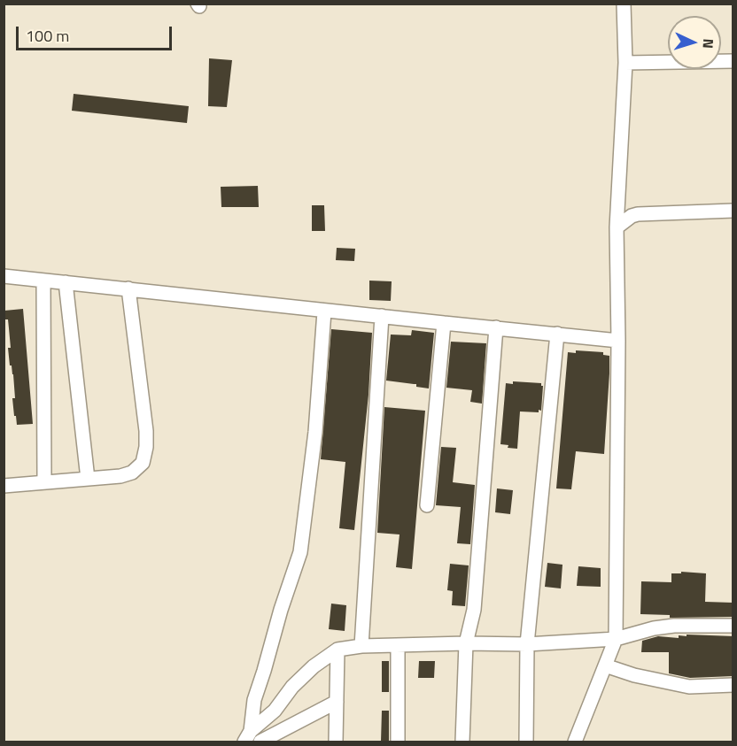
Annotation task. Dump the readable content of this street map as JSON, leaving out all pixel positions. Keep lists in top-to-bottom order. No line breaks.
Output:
{"scale_bar":"100 m","north":"right"}
